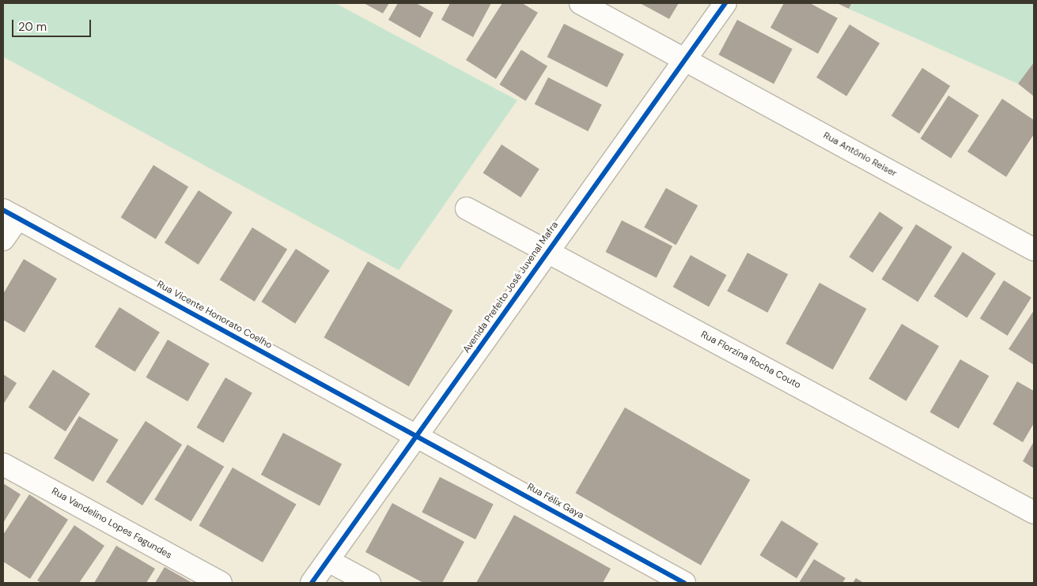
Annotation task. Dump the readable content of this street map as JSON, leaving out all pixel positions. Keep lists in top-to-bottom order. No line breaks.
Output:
{"streets":{"street":["Rua Antônio Reiser","Avenida Prefeito José Juvenal Mafra","Rua Vicente Honorato Coelho","Rua Florzina Rocha Couto","Rua Félix Gaya","Rua Vandelino Lopes Fagundes"]},"crossings":[["Rua Antônio Reiser","Avenida Prefeito José Juvenal Mafra"],["Avenida Prefeito José Juvenal Mafra","Rua Vicente Honorato Coelho"],["Avenida Prefeito José Juvenal Mafra","Rua Florzina Rocha Couto"],["Avenida Prefeito José Juvenal Mafra","Rua Félix Gaya"],["Rua Vicente Honorato Coelho","Rua Félix Gaya"]],"scale_bar":"20 m"}
